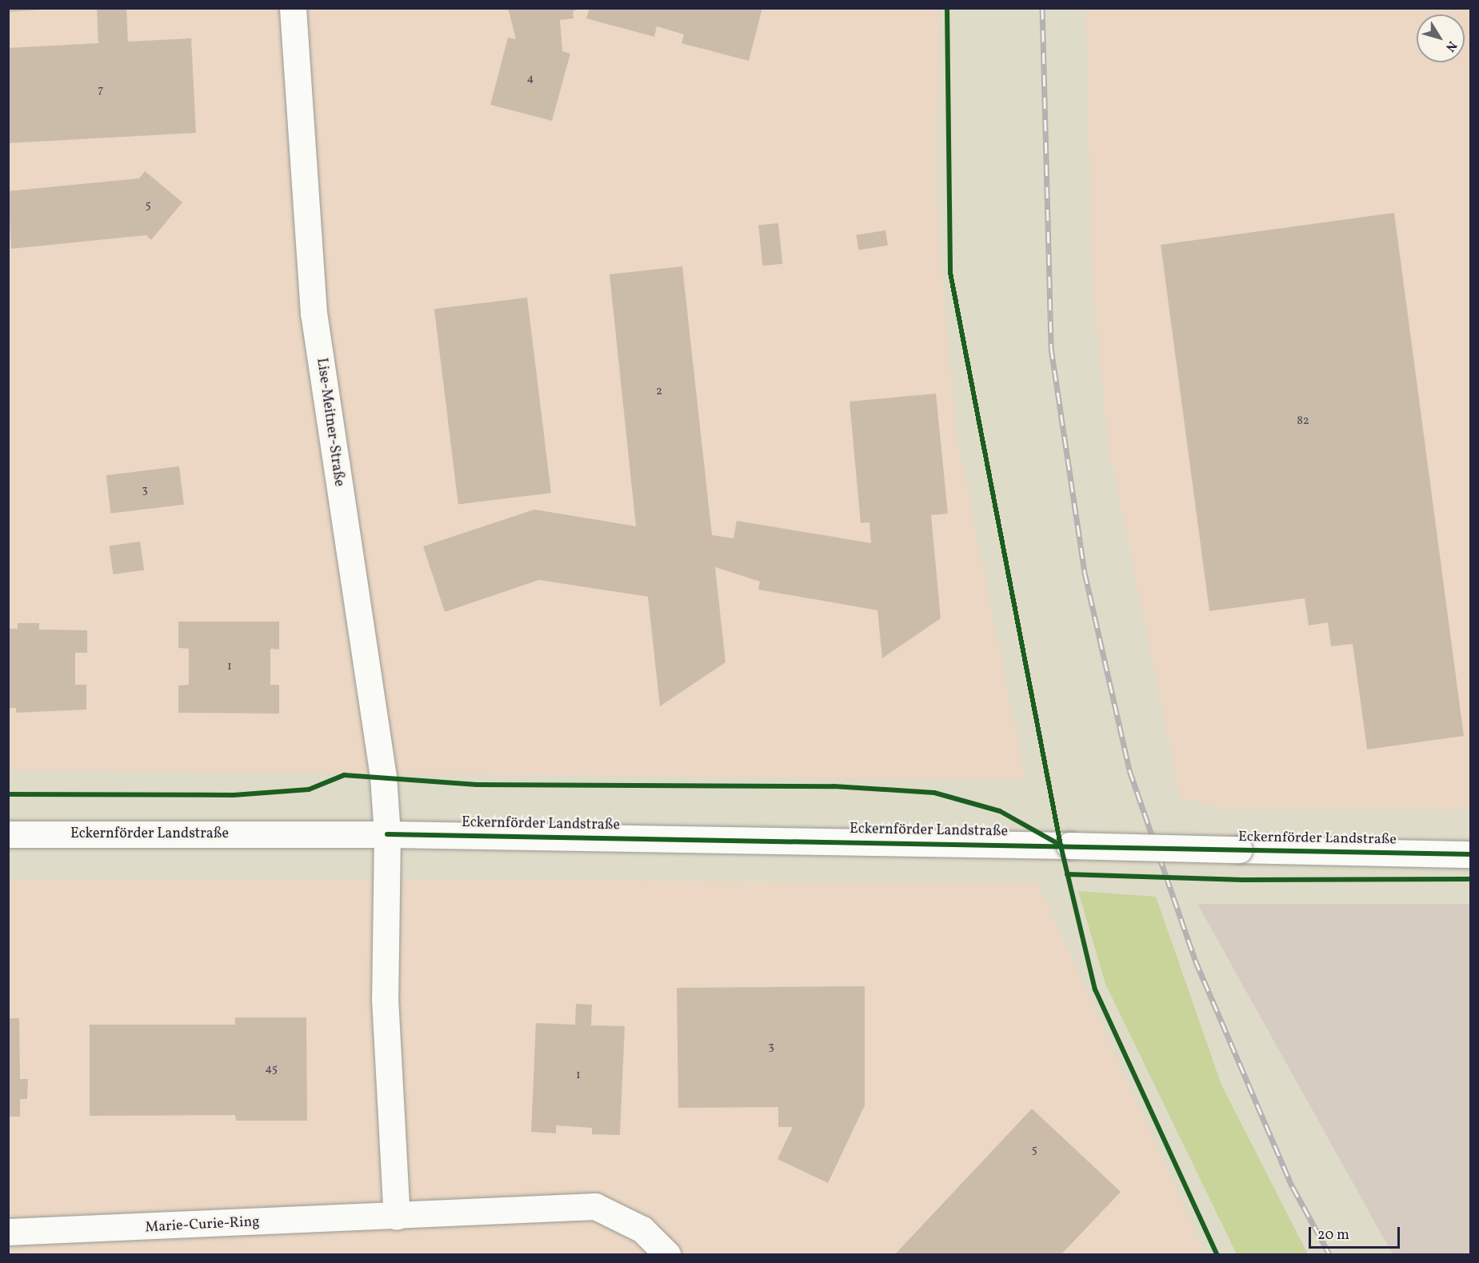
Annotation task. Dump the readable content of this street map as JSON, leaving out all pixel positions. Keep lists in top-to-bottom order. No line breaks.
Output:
{"streets":{"street":["Lise-Meitner-Straße","Eckernförder Landstraße","Marie-Curie-Ring"]},"crossings":[["Lise-Meitner-Straße","Eckernförder Landstraße"]],"house_numbers":["4","7","5","2","82","3","1","3","45","1","5"],"scale_bar":"20 m","north":"bottom right"}
